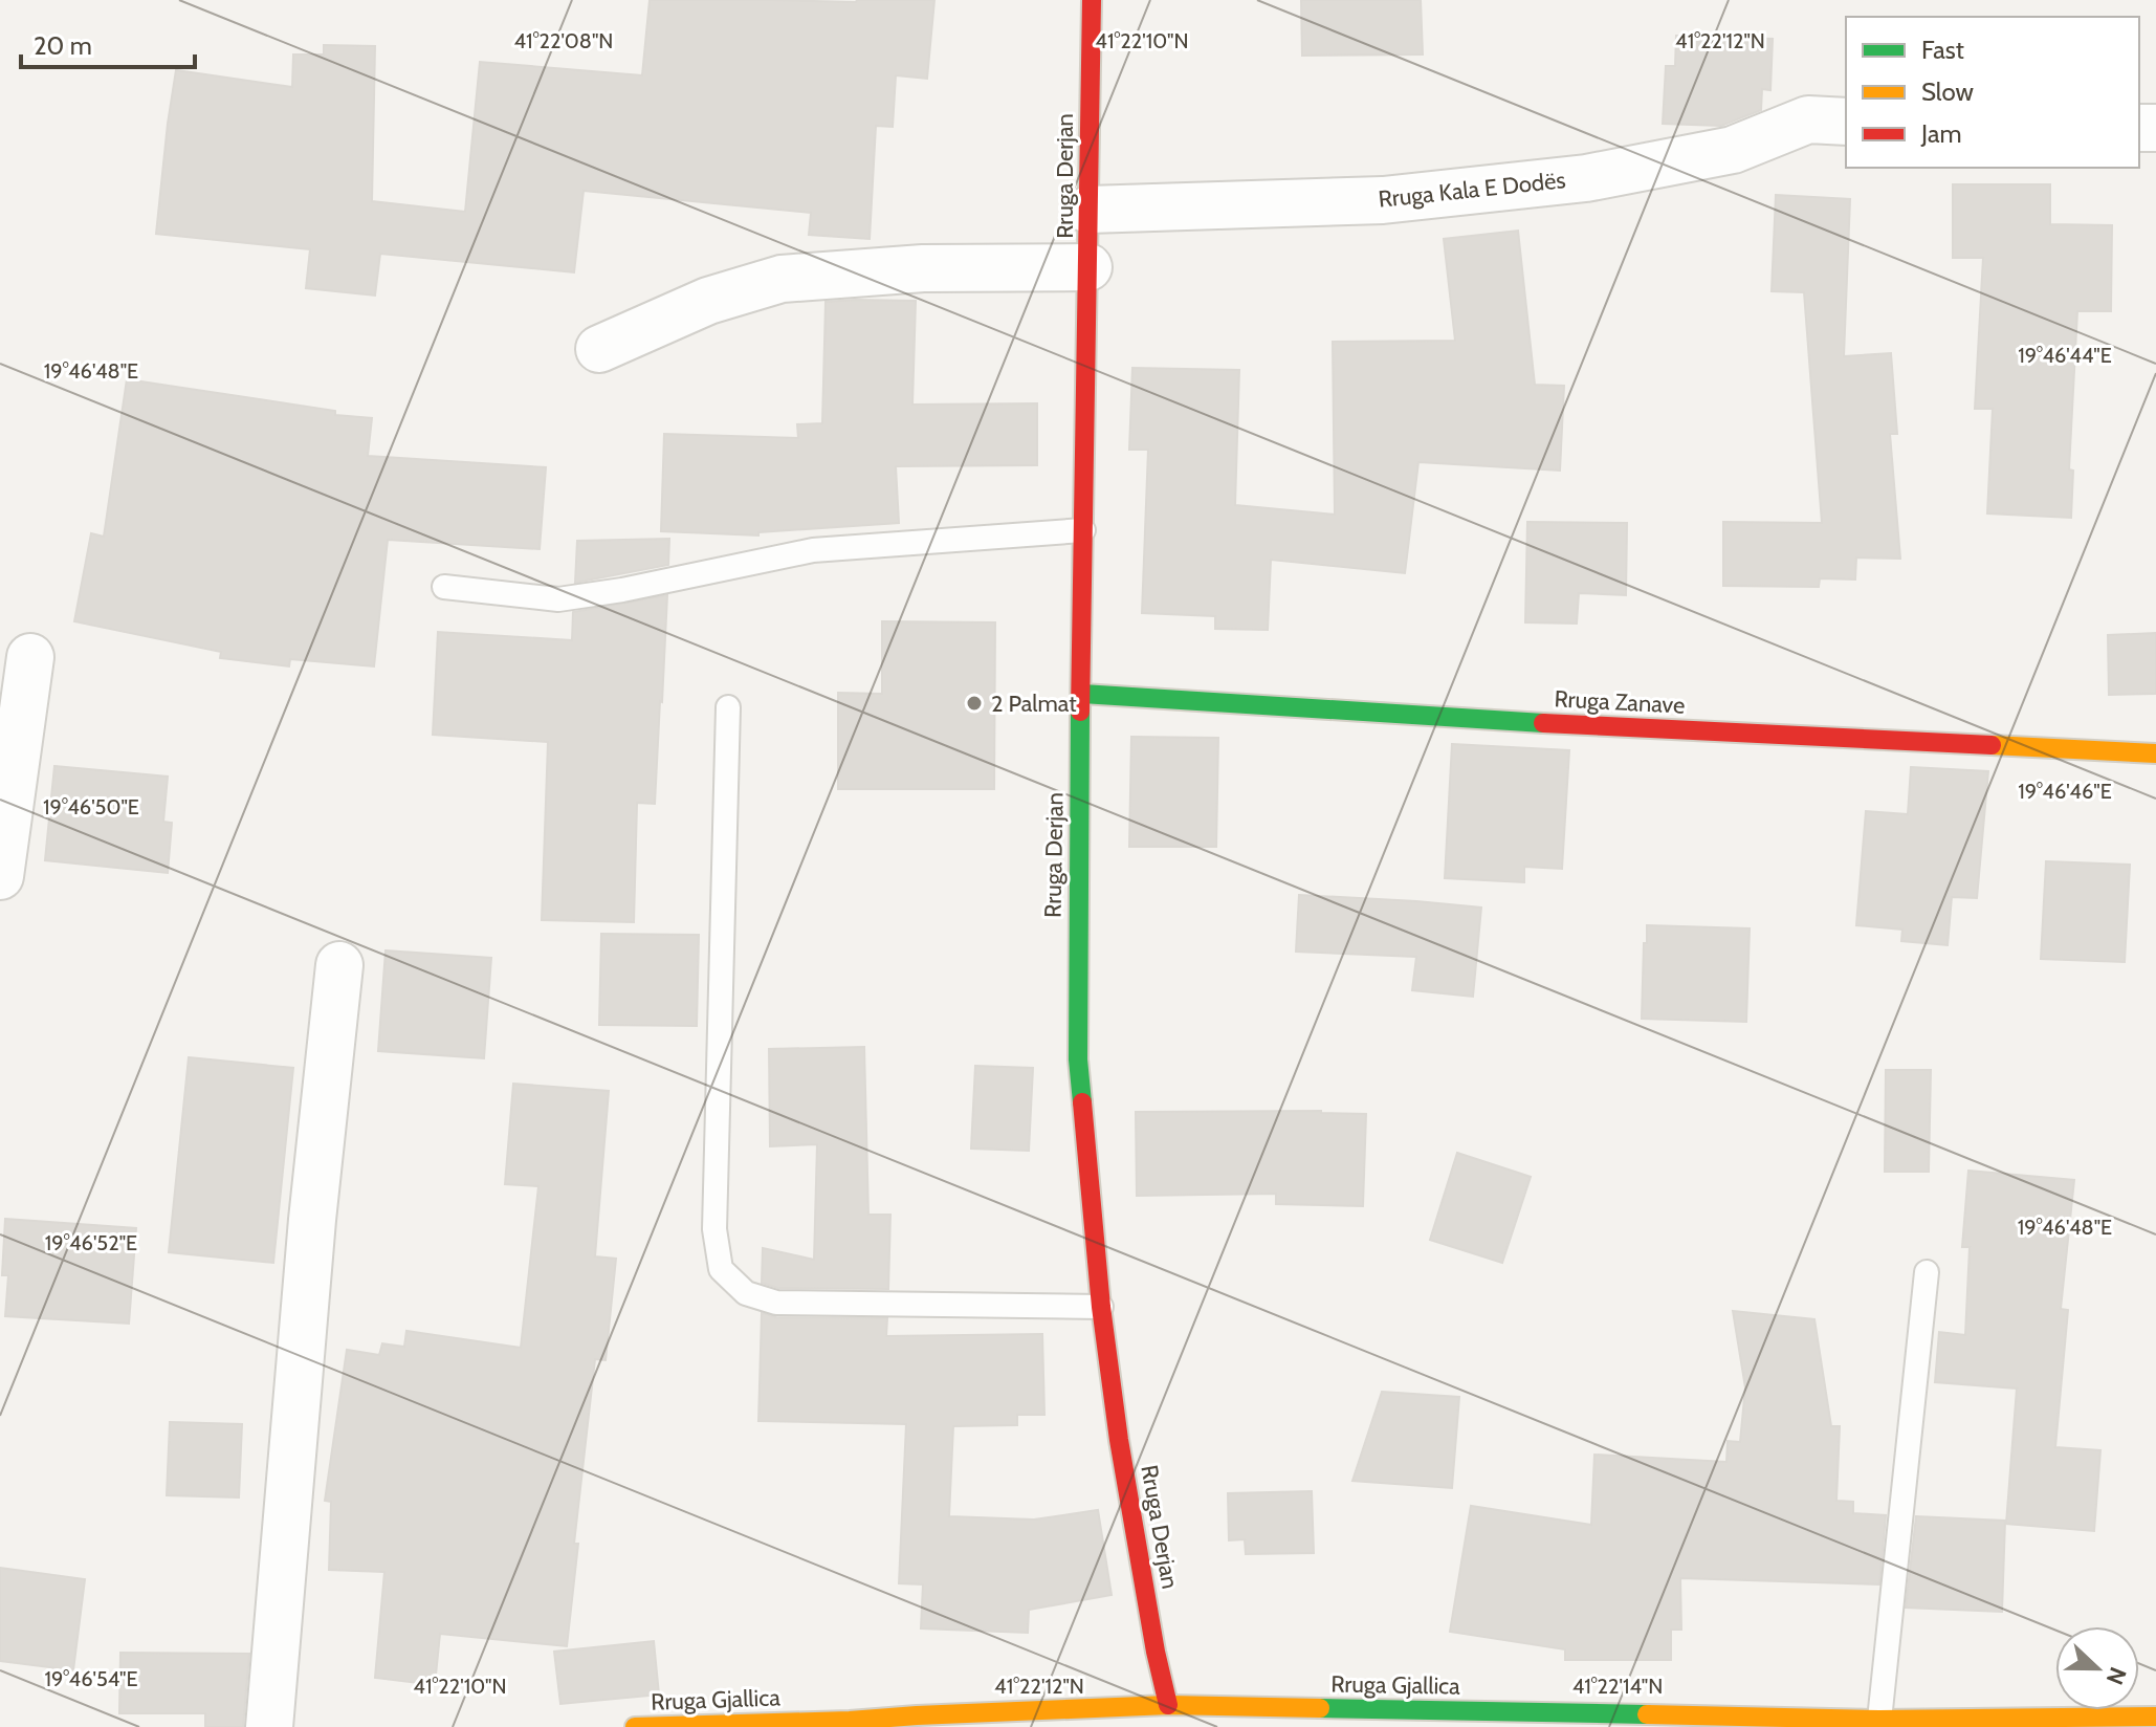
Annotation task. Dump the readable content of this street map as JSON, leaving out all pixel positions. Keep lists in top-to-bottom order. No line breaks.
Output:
{"streets":{"street":["Rruga Derjan","Rruga Kala E Dodës","Rruga Zanave","Rruga Gjallica"]},"crossings":[["Rruga Derjan","Rruga Kala E Dodës"],["Rruga Derjan","Rruga Zanave"],["Rruga Derjan","Rruga Gjallica"]],"places":["2 Palmat"],"legend":["Fast","Slow","Jam"],"scale_bar":"20 m","north":"right","coordinates":["41°22'10\"N","41°22'12\"N","41°22'08\"N","19°46'44\"E","19°46'48\"E","19°46'46\"E","19°46'50\"E","19°46'52\"E","19°46'54\"E","41°22'14\"N"]}
